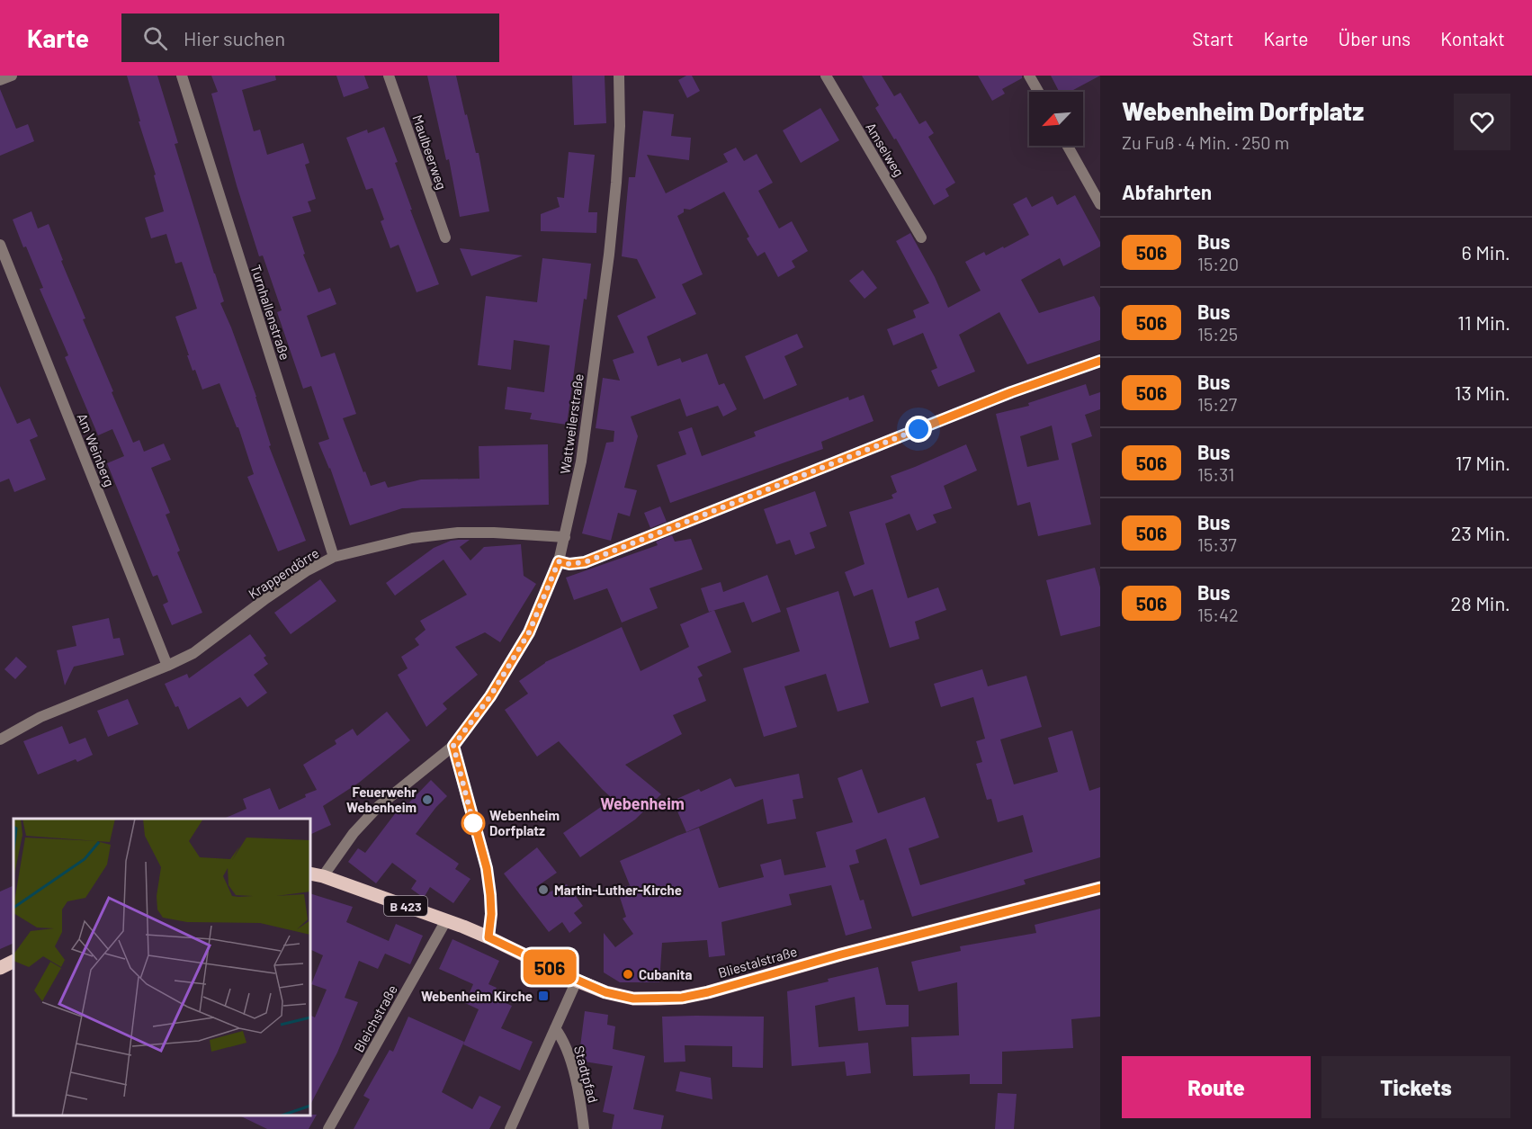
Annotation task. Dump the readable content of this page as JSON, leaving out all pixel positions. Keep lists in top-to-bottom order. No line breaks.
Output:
{"streets":{"main road":["B 423","Bliestalstraße"],"street":["Amselweg","Maulbeerweg","Turnhallenstraße","Wattweilerstraße","Am Weinberg","Krappendörre","Bleichstraße","Stadtpfad"]},"crossings":[["Turnhallenstraße","Krappendörre"],["Wattweilerstraße","Krappendörre"],["Wattweilerstraße","Bliestalstraße"],["Am Weinberg","Krappendörre"],["Bliestalstraße","Bleichstraße"]],"districts":["Webenheim"],"places":{"other":["Feuerwehr Webenheim","Webenheim Dorfplatz","Martin-Luther-Kirche","Cubanita"],"transit":["Webenheim Kirche"]},"lines":["bus line 506"],"north":"bottom left","page":{"header":"Karte","search":"Hier suchen","nav":["Start","Karte","Über uns","Kontakt"],"on_map":"506","heading":[["Webenheim Dorfplatz","Zu Fuß · 4 Min. · 250 m"],"Abfahrten"],"list":[{"mark":"506","name":"Bus","note":"15:20","value":"6 Min."},{"mark":"506","name":"Bus","note":"15:25","value":"11 Min."},{"mark":"506","name":"Bus","note":"15:27","value":"13 Min."},{"mark":"506","name":"Bus","note":"15:31","value":"17 Min."},{"mark":"506","name":"Bus","note":"15:37","value":"23 Min."},{"mark":"506","name":"Bus","note":"15:42","value":"28 Min."}],"buttons":["Route","Tickets"]}}
